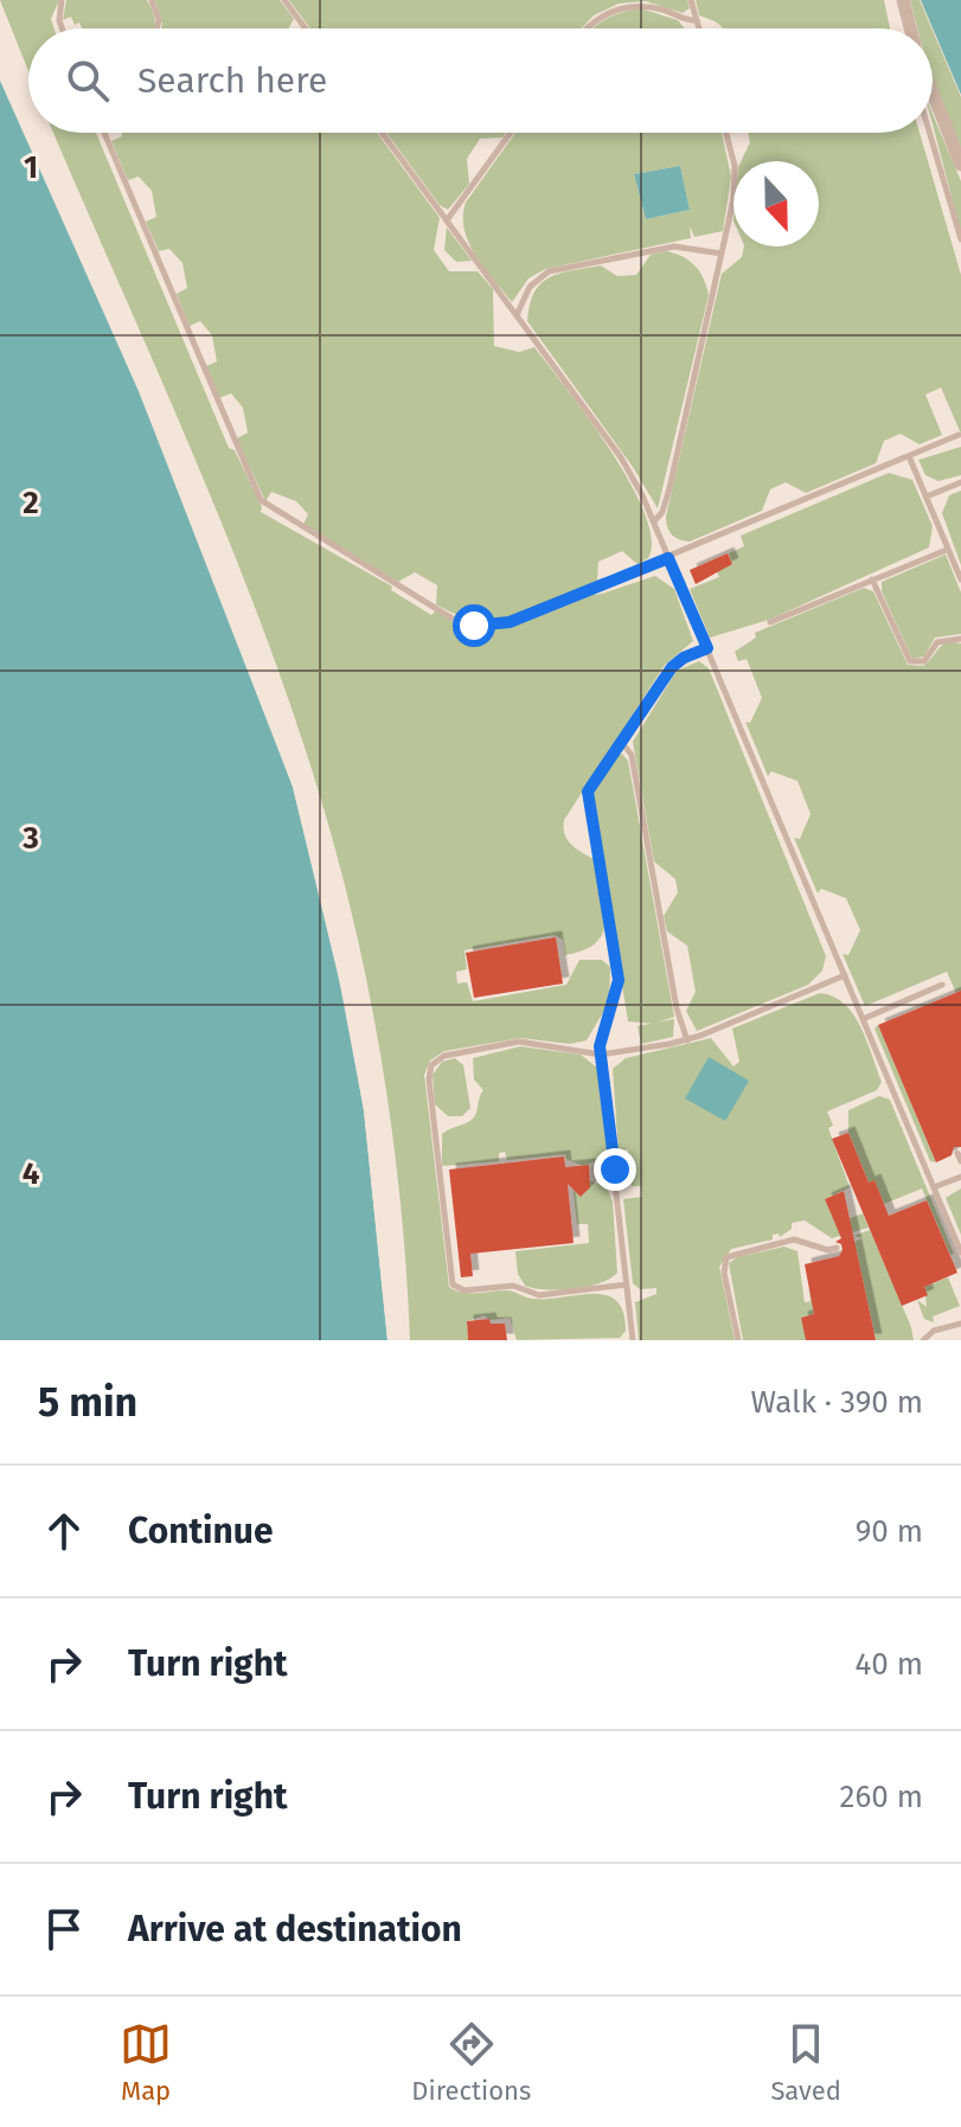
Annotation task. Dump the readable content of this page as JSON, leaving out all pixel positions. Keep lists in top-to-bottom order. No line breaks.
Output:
{"north":"bottom","page":{"search":"Search here","heading":["5 min","Walk · 390 m"],"list":[["Continue","90 m"],["Turn right","40 m"],["Turn right","260 m"],"Arrive at destination"],"nav":["Map","Directions","Saved"]},"grid":{"rows":["1","2","3","4"]}}
